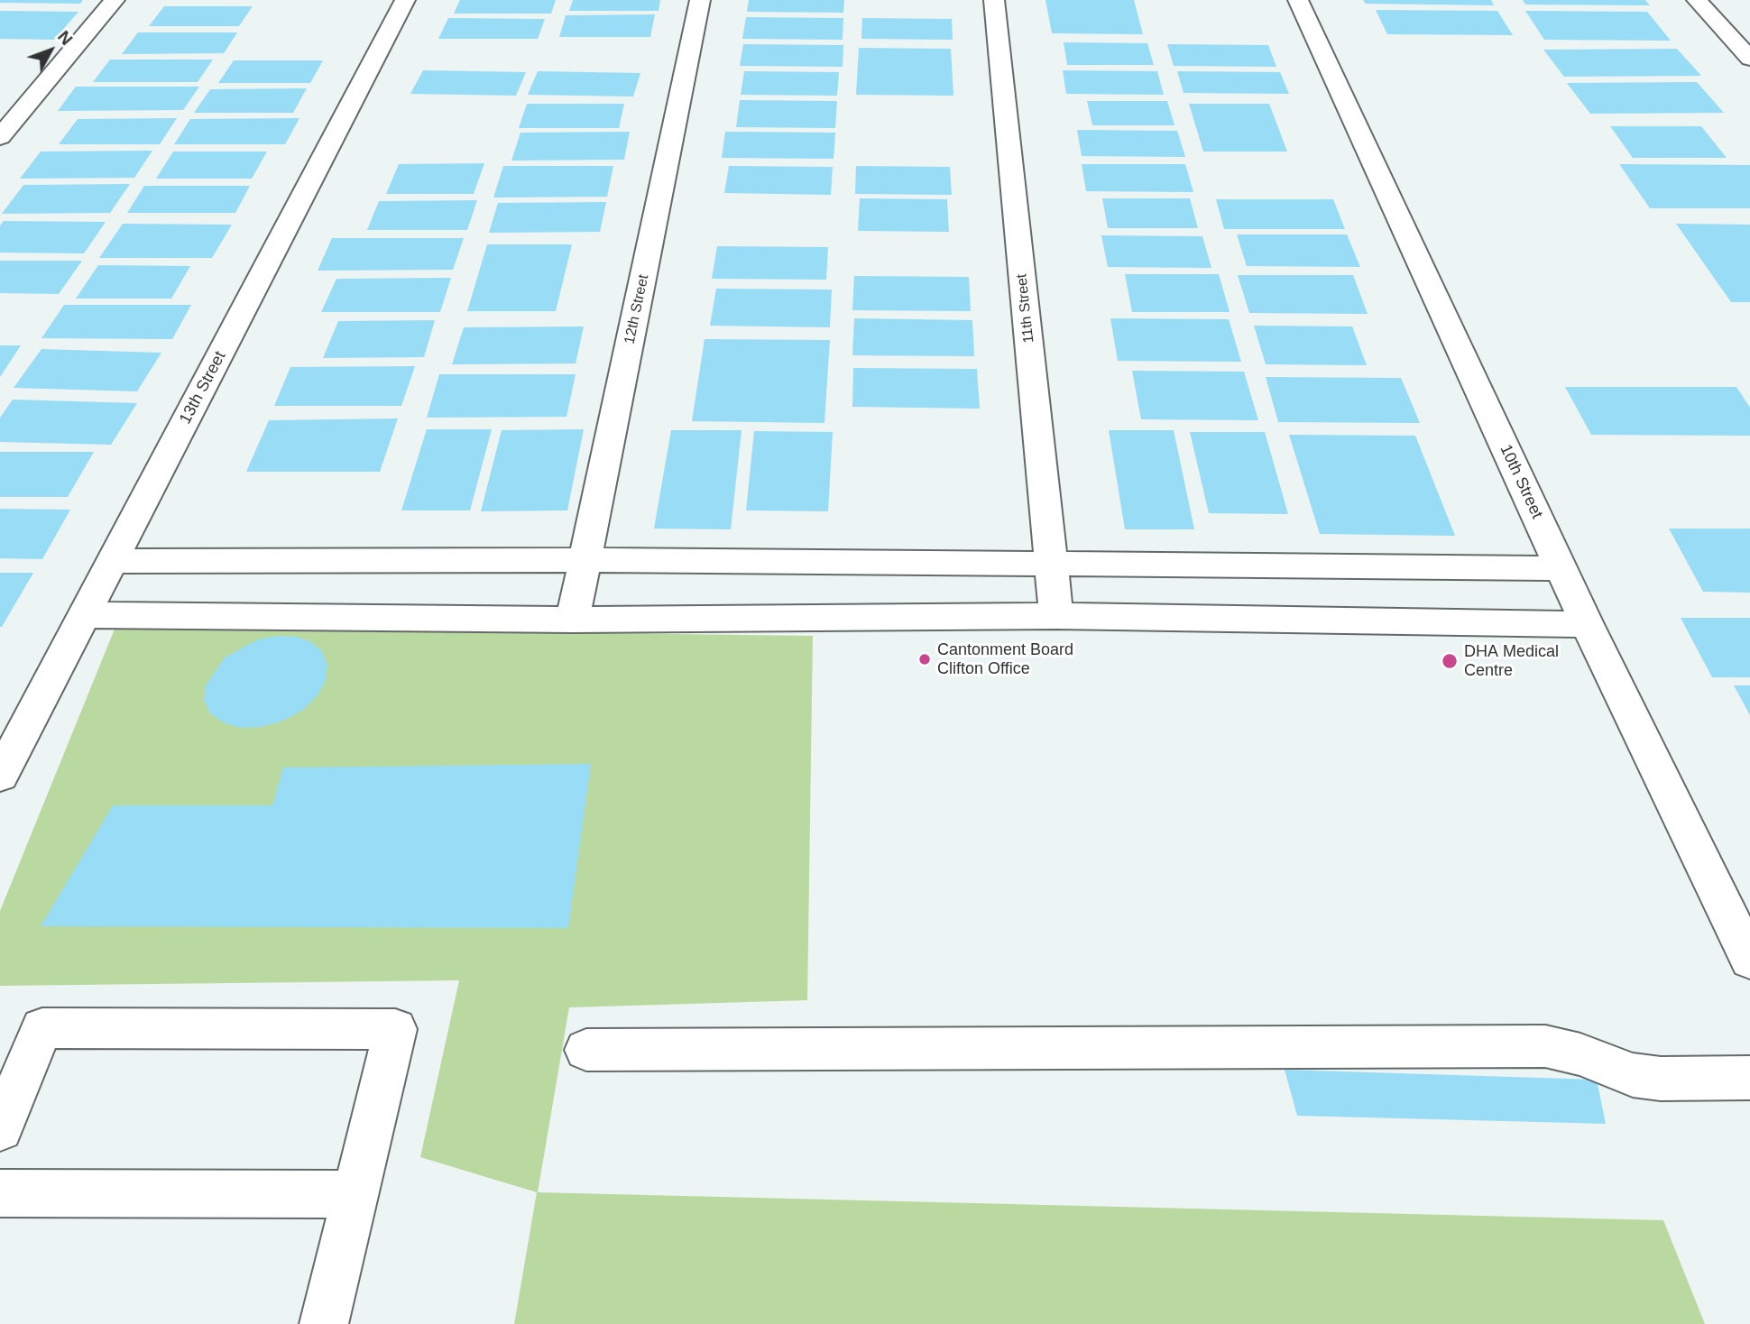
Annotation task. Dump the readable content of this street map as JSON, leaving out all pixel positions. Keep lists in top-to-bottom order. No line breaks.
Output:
{"streets":{"street":["11th Street","12th Street","13th Street","10th Street"]},"places":["Cantonment Board Clifton Office","DHA Medical Centre"],"north":"top right"}
